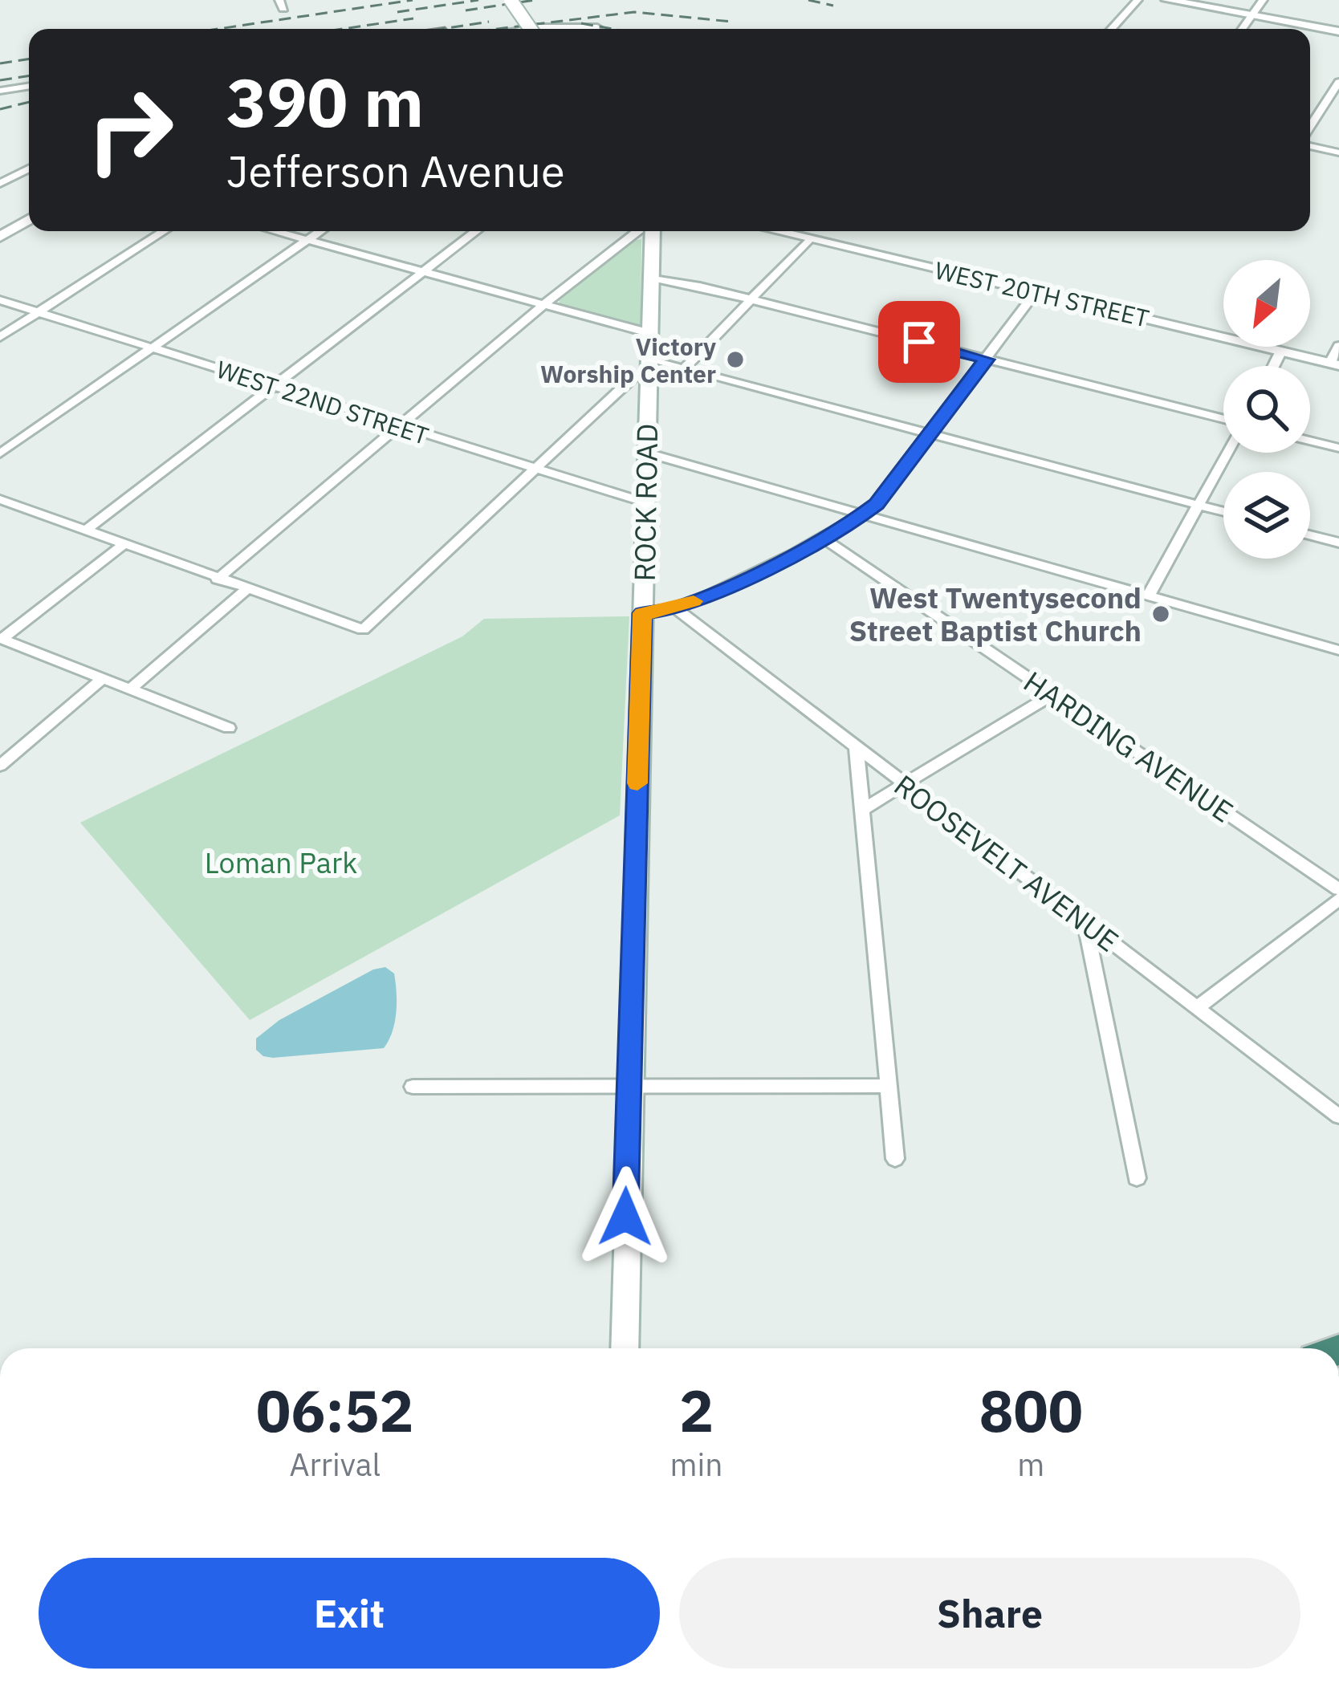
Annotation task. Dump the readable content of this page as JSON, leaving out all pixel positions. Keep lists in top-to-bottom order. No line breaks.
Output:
{"streets":{"main road":["ROCK ROAD"],"street":["WEST 20TH STREET","WEST 22ND STREET","HARDING AVENUE","ROOSEVELT AVENUE"]},"crossings":[["WEST 22ND STREET","ROCK ROAD"]],"parks":["Loman Park"],"places":["Victory Worship Center","West Twentysecond Street Baptist Church"],"north":"bottom left","page":{"turn":["390 m","Jefferson Avenue"],"eta":["06:52","Arrival","2","min","800","m"],"buttons":["Exit","Share"]}}
